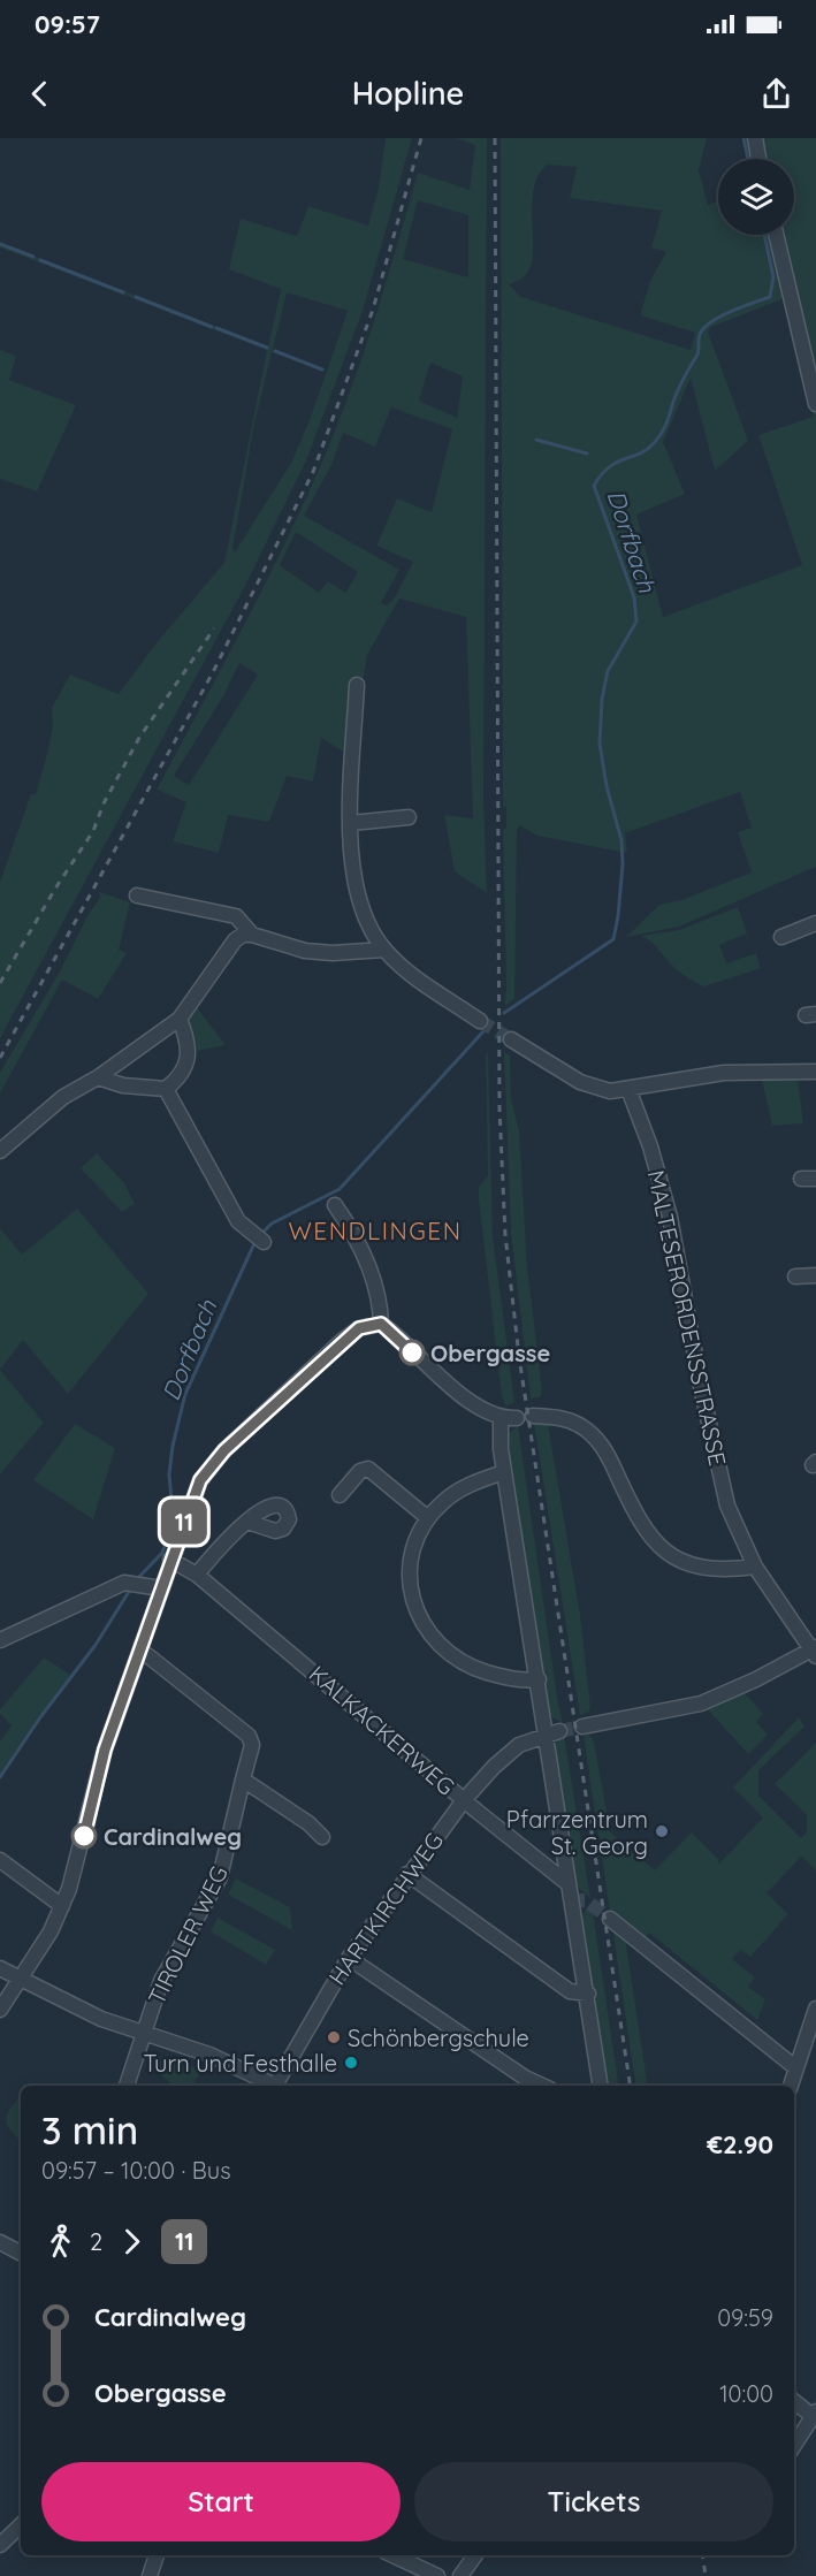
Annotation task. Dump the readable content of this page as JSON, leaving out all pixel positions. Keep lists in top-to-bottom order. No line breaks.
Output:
{"streets":{"street":["MALTESERORDENSSTRASSE","KALKACKERWEG","HARTKIRCHWEG","TIROLER WEG"]},"crossings":[["KALKACKERWEG","HARTKIRCHWEG"]],"districts":["WENDLINGEN"],"water":["Dorfbach"],"places":["Obergasse","Pfarrzentrum St. Georg","Cardinalweg","Schönbergschule","Turn und Festhalle"],"lines":["bus line 11"],"page":{"status":"09:57","header":"Hopline","on_map":"11","heading":["3 min","09:57 – 10:00 · Bus","€2.90"],"legs":["2","11"],"list":[{"name":"Cardinalweg","value":"09:59"},{"name":"Obergasse","value":"10:00"}],"buttons":["Start","Tickets"]}}
